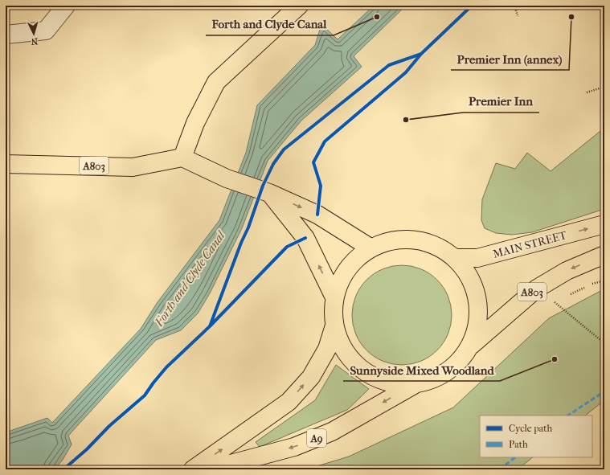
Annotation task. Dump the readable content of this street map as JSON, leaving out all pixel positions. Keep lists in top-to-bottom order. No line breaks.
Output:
{"streets":{"main road":["A803","MAIN STREET","A9"]},"water":["Forth and Clyde Canal"],"places":["Forth and Clyde Canal","Premier Inn (annex)","Premier Inn","Sunnyside Mixed Woodland"],"legend":["Cycle path","Path"],"north":"bottom"}
